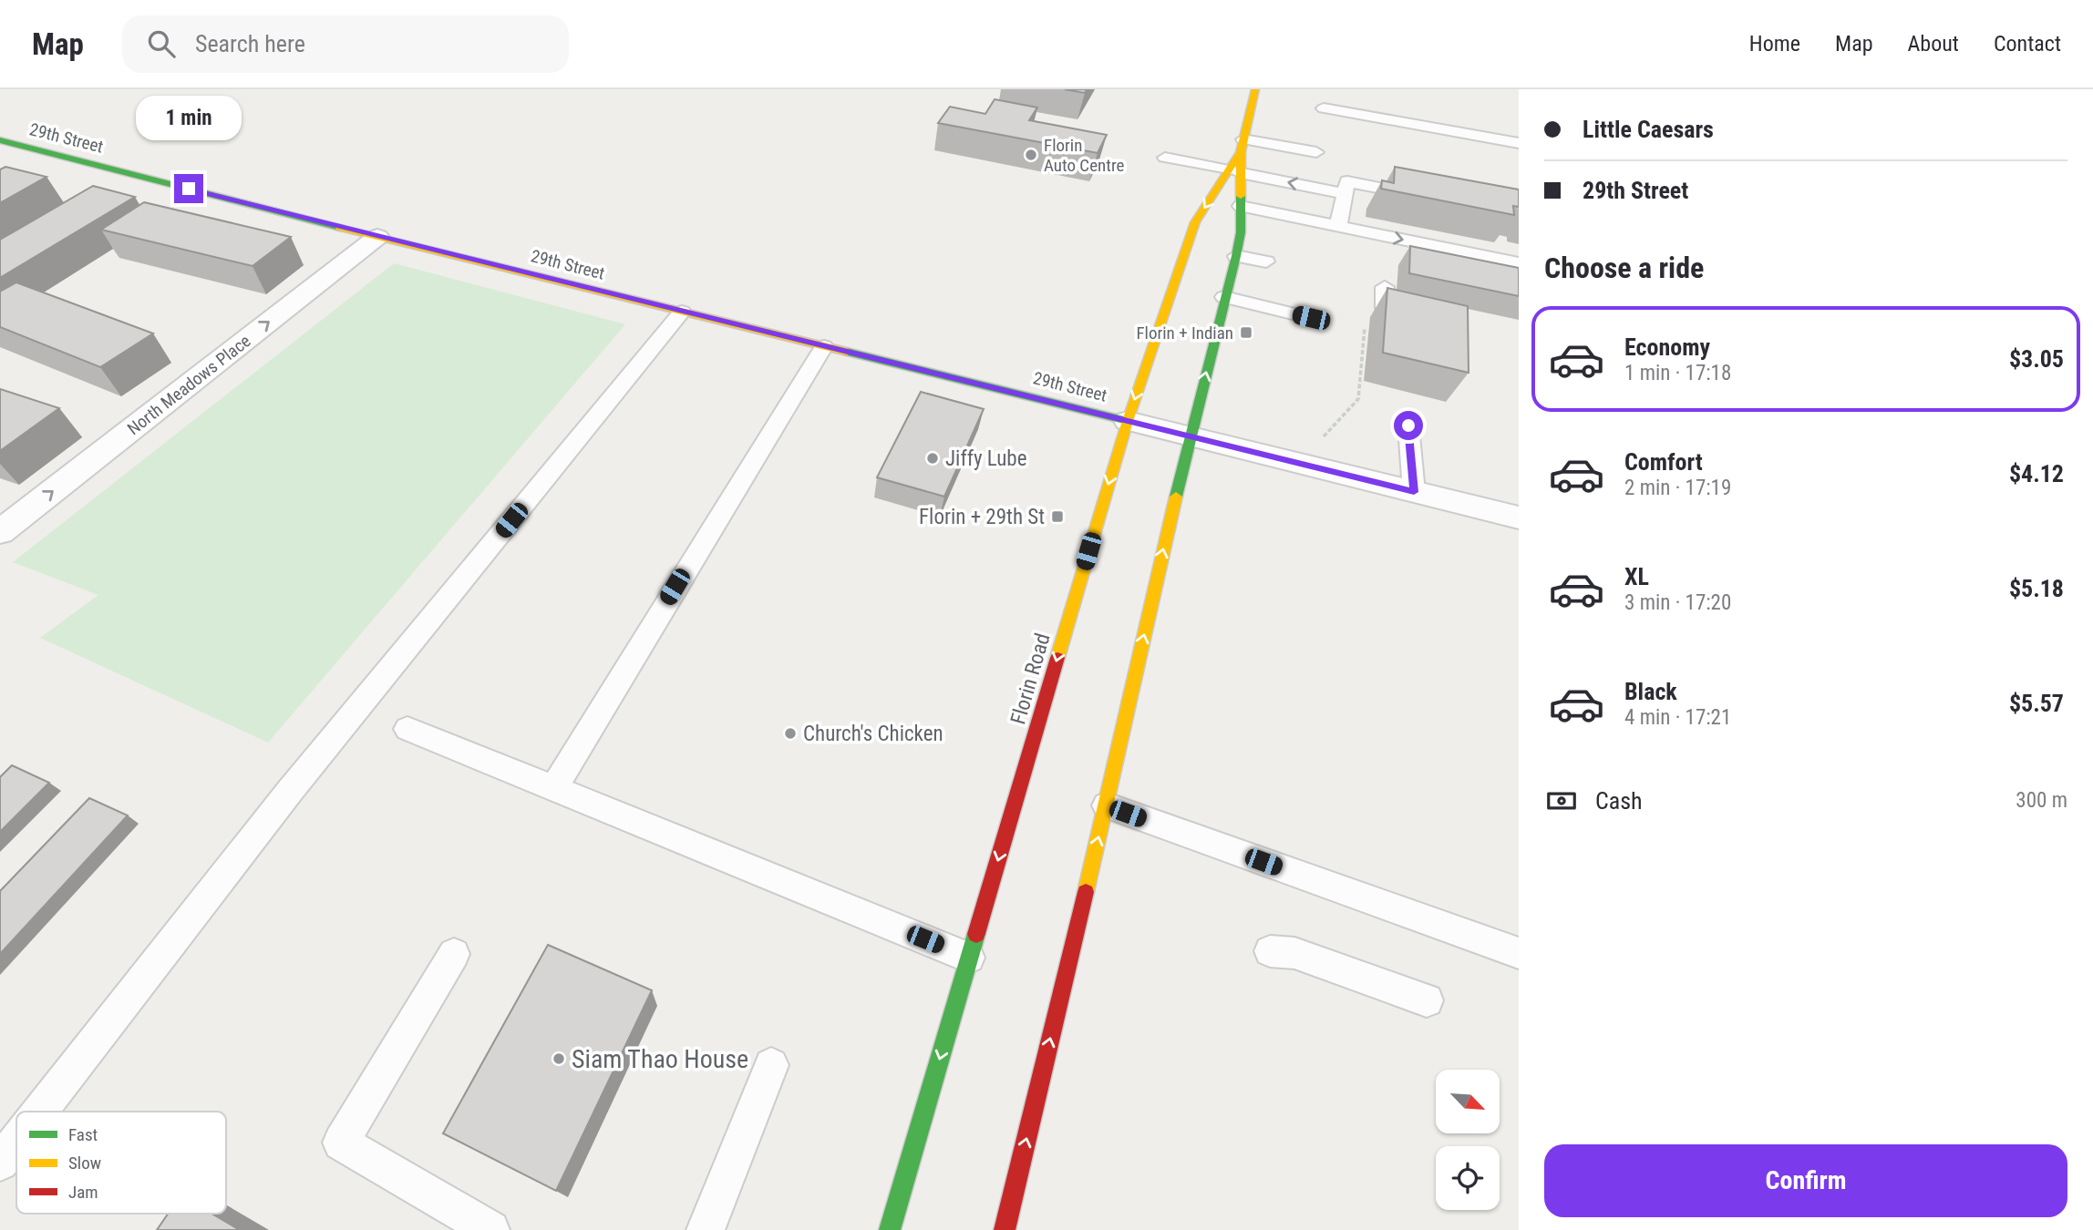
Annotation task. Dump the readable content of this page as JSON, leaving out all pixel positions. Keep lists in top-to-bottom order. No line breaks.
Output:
{"streets":{"main road":["29th Street","Florin Road"],"street":["North Meadows Place"]},"crossings":[["29th Street","North Meadows Place"],["29th Street","Florin Road"]],"one_way":["North Meadows Place"],"places":{"other":["Florin Auto Centre","Jiffy Lube","Church's Chicken","Siam Thao House"],"transit":["Florin + Indian","Florin + 29th St"]},"legend":["Fast","Slow","Jam"],"north":"bottom right","page":{"header":"Map","search":"Search here","nav":["Home","Map","About","Contact"],"banner":["Little Caesars","29th Street"],"bubble":"1 min","heading":"Choose a ride","list":[{"name":"Economy","note":"1 min · 17:18","value":"$3.05"},{"name":"Comfort","note":"2 min · 17:19","value":"$4.12"},{"name":"XL","note":"3 min · 17:20","value":"$5.18"},{"name":"Black","note":"4 min · 17:21","value":"$5.57"}],"pay":["Cash","300 m"],"buttons":"Confirm"}}
